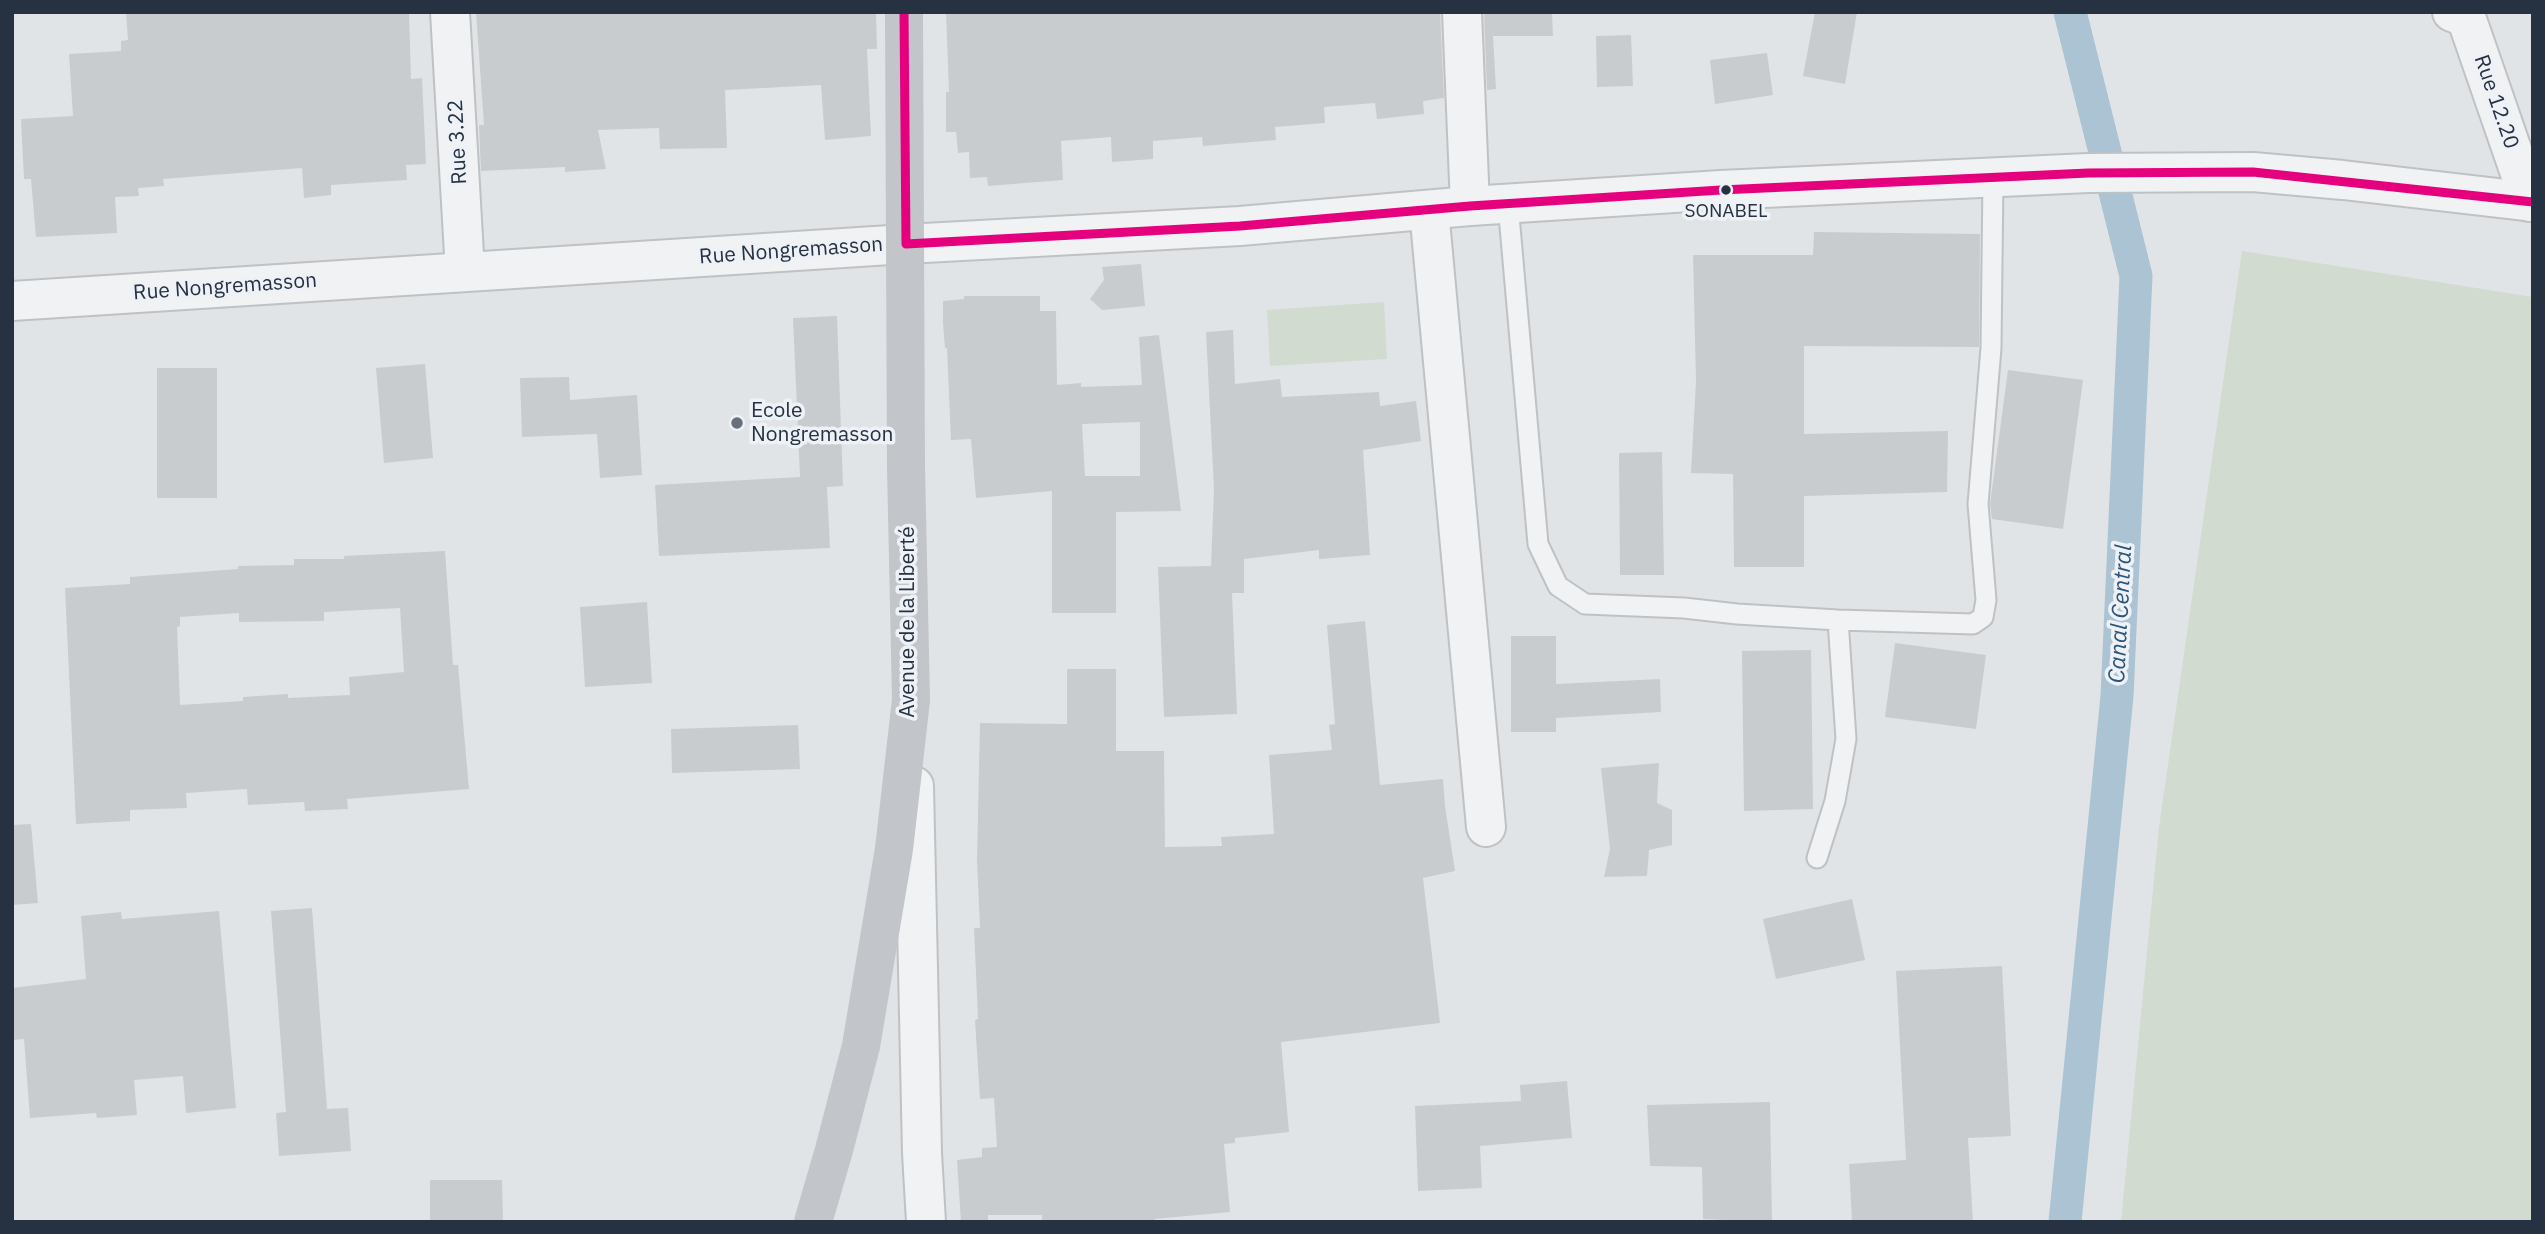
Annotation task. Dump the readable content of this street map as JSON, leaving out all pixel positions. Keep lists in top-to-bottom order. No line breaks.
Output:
{"streets":{"main road":["Avenue de la Liberté"],"street":["Rue 12.20","Rue 3.22","Rue Nongremasson"]},"crossings":[["Rue 12.20","Rue Nongremasson"],["Rue 3.22","Rue Nongremasson"],["Rue Nongremasson","Avenue de la Liberté"]],"water":["Canal Central"],"places":["SONABEL","Ecole Nongremasson"]}
